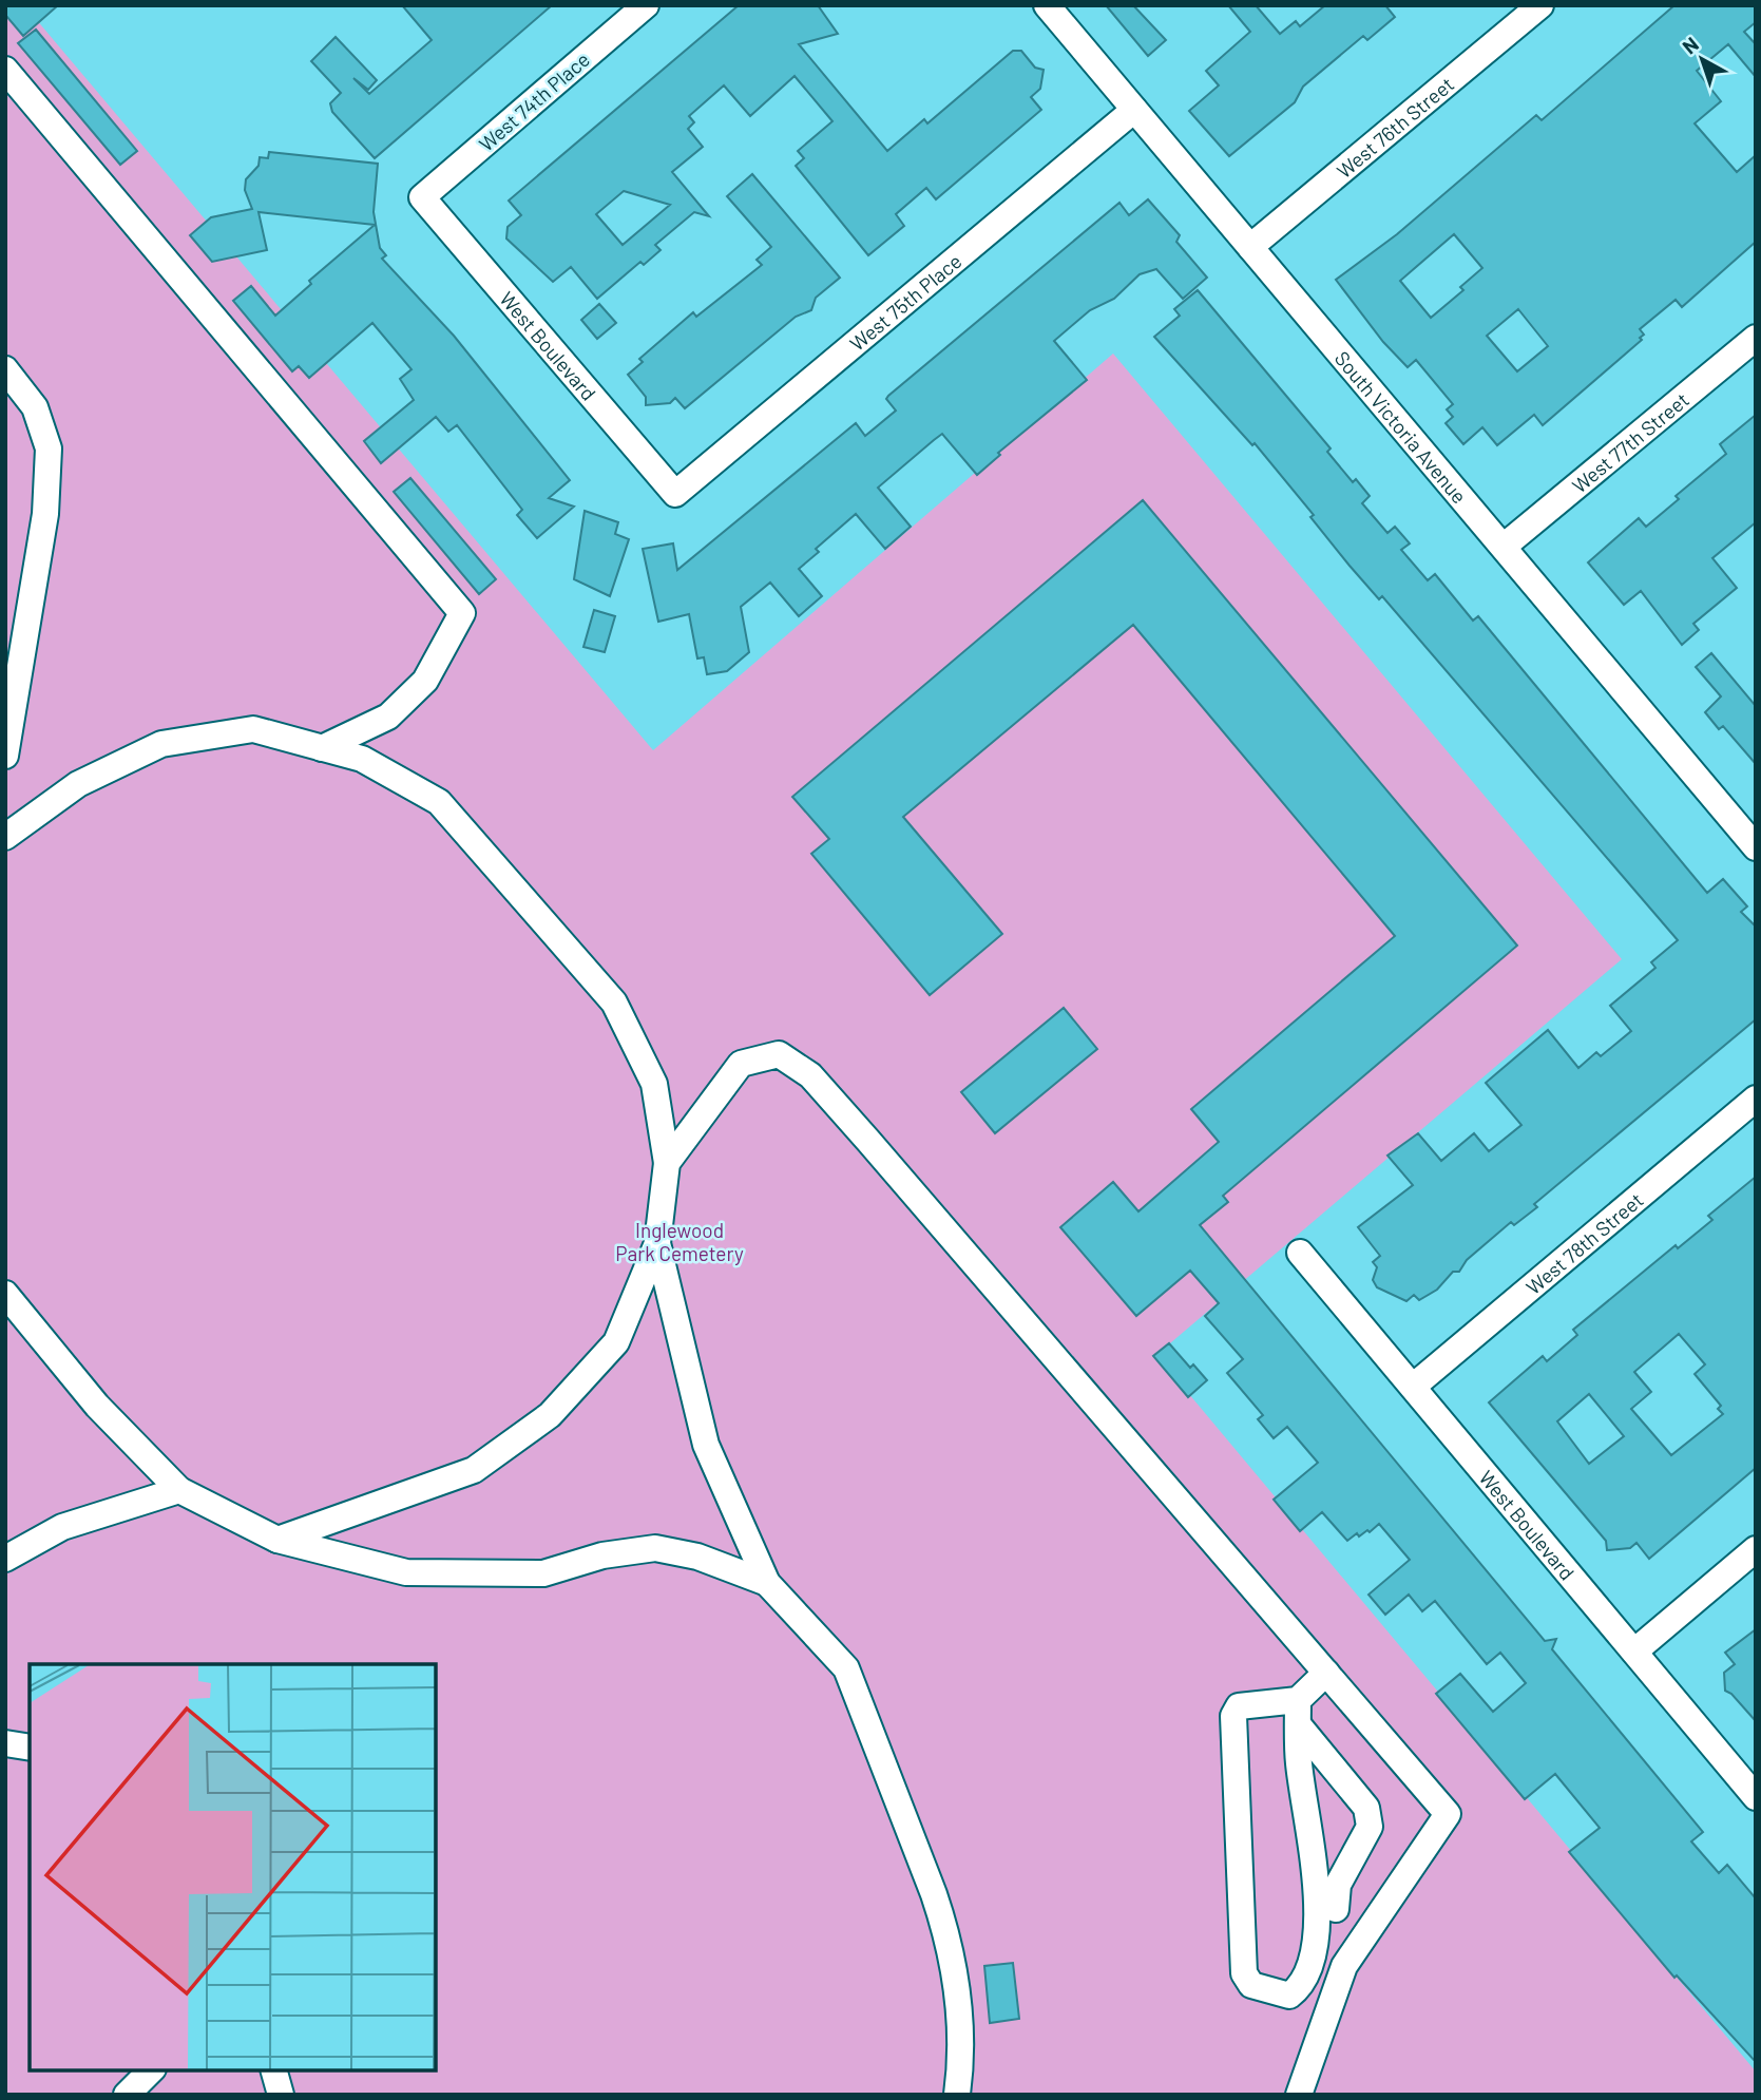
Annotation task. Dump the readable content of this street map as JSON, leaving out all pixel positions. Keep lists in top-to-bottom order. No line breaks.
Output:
{"streets":{"street":["West 74th Place","West 76th Street","West 75th Place","West Boulevard","South Victoria Avenue","West 77th Street","West 78th Street"]},"crossings":[["West 74th Place","West Boulevard"],["West 76th Street","South Victoria Avenue"],["West 75th Place","West Boulevard"],["West 75th Place","South Victoria Avenue"],["West Boulevard","West 78th Street"],["South Victoria Avenue","West 77th Street"]],"parks":["Inglewood Park Cemetery"],"north":"top left"}
